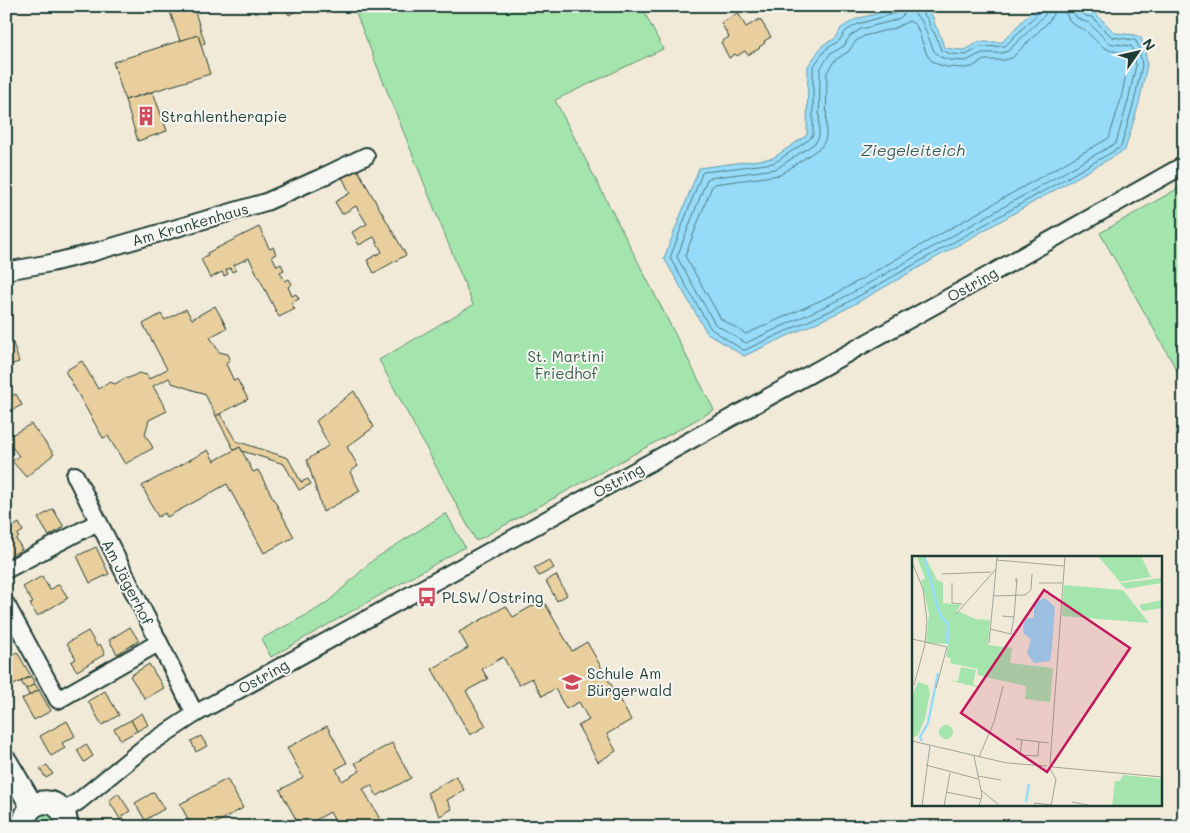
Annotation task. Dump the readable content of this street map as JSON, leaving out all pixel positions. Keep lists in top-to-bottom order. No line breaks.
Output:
{"streets":{"street":["Am Krankenhaus","Ostring","Am Jägerhof"]},"crossings":[["Ostring","Am Jägerhof"]],"water":["Ziegeleiteich"],"parks":["St. Martini Friedhof"],"places":{"building":["Strahlentherapie"],"bus stop":["PLSW/Ostring"],"school or university":["Schule Am Bürgerwald"]},"north":"top right"}
